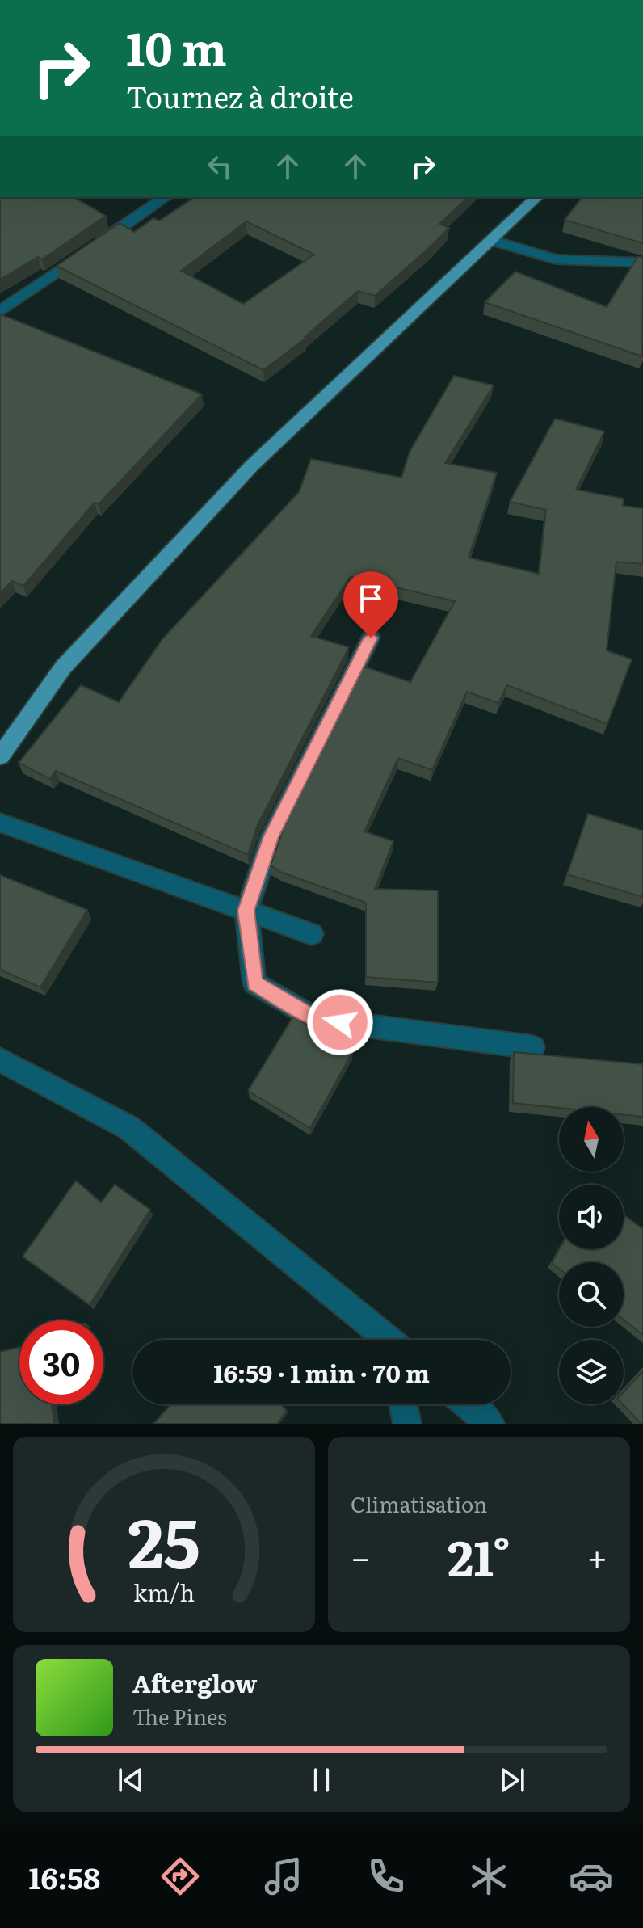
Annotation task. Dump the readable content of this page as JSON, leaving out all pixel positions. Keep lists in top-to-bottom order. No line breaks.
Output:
{"north":"top","page":{"turn":["10 m","Tournez à droite"],"limit":"30","trip":"16:59 · 1 min · 70 m","tile":"Climatisation","heat":["−","21°","+"],"song":["Afterglow","The Pines"],"tabs":"16:58","gauge":["25","km/h"]}}
